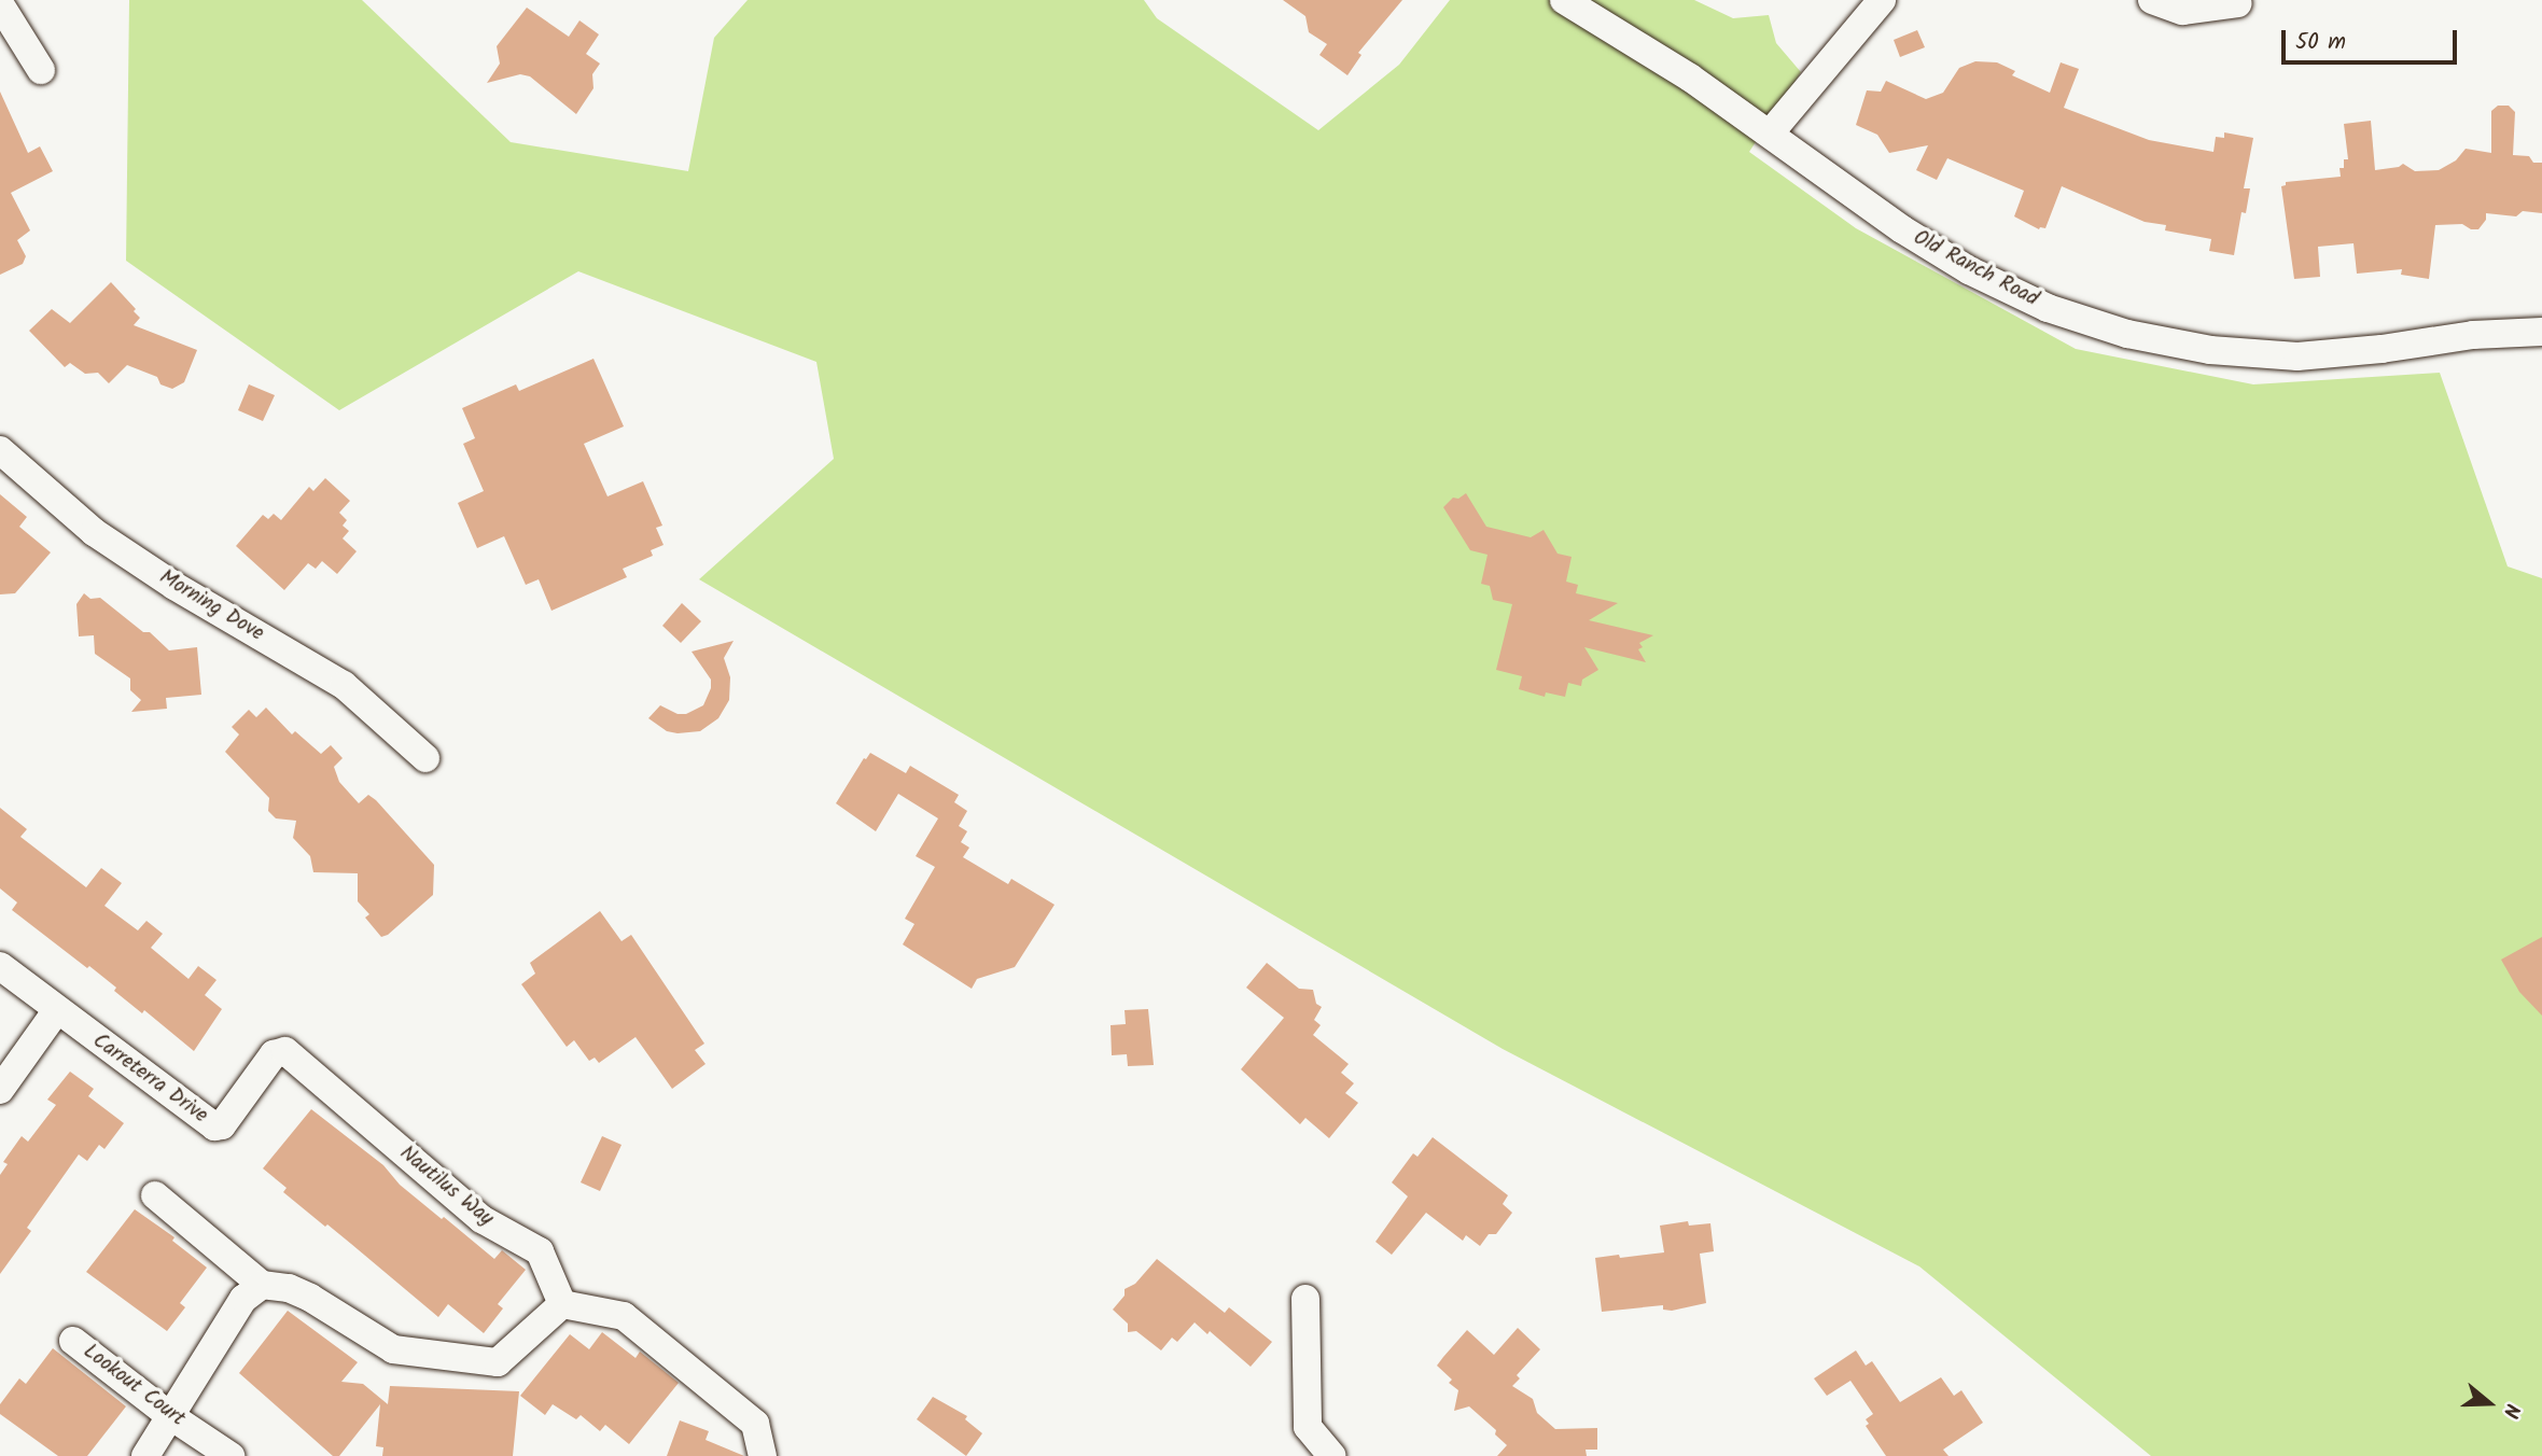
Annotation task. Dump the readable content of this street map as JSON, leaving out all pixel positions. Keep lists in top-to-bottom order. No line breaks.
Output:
{"streets":{"street":["Old Ranch Road","Morning Dove","Carreterra Drive","Nautilus Way","Lookout Court"]},"crossings":[["Carreterra Drive","Nautilus Way"]],"scale_bar":"50 m","north":"right"}
